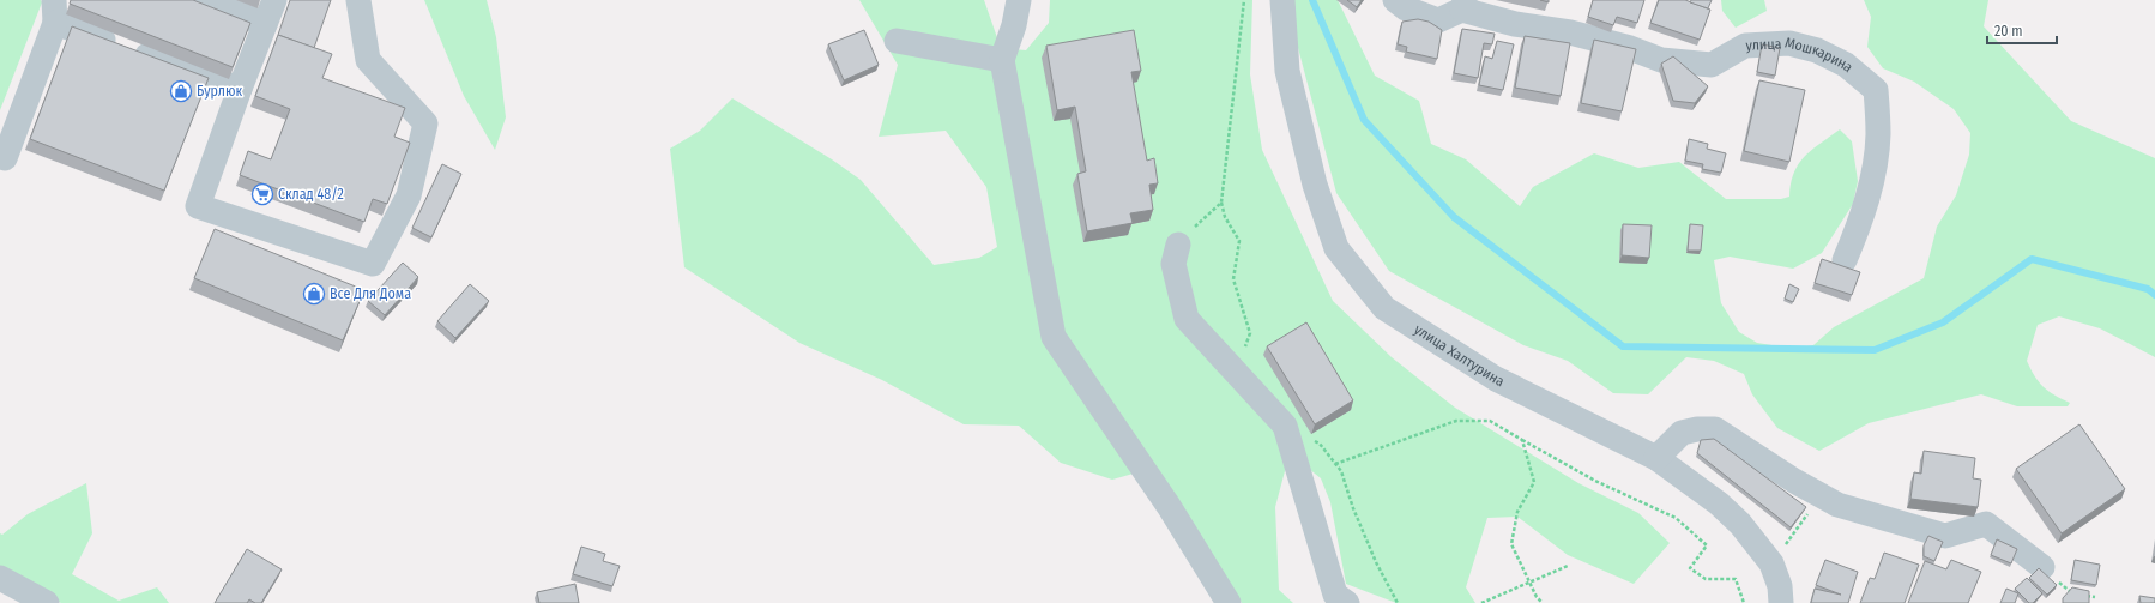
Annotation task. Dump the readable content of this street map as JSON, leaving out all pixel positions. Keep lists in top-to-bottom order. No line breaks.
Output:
{"streets":{"street":["улица Мошкарина","улица Халтурина"]},"places":{"shop":["Бурлюк","Все Для Дома"],"supermarket":["Склад 48/2"]},"scale_bar":"20 m"}
